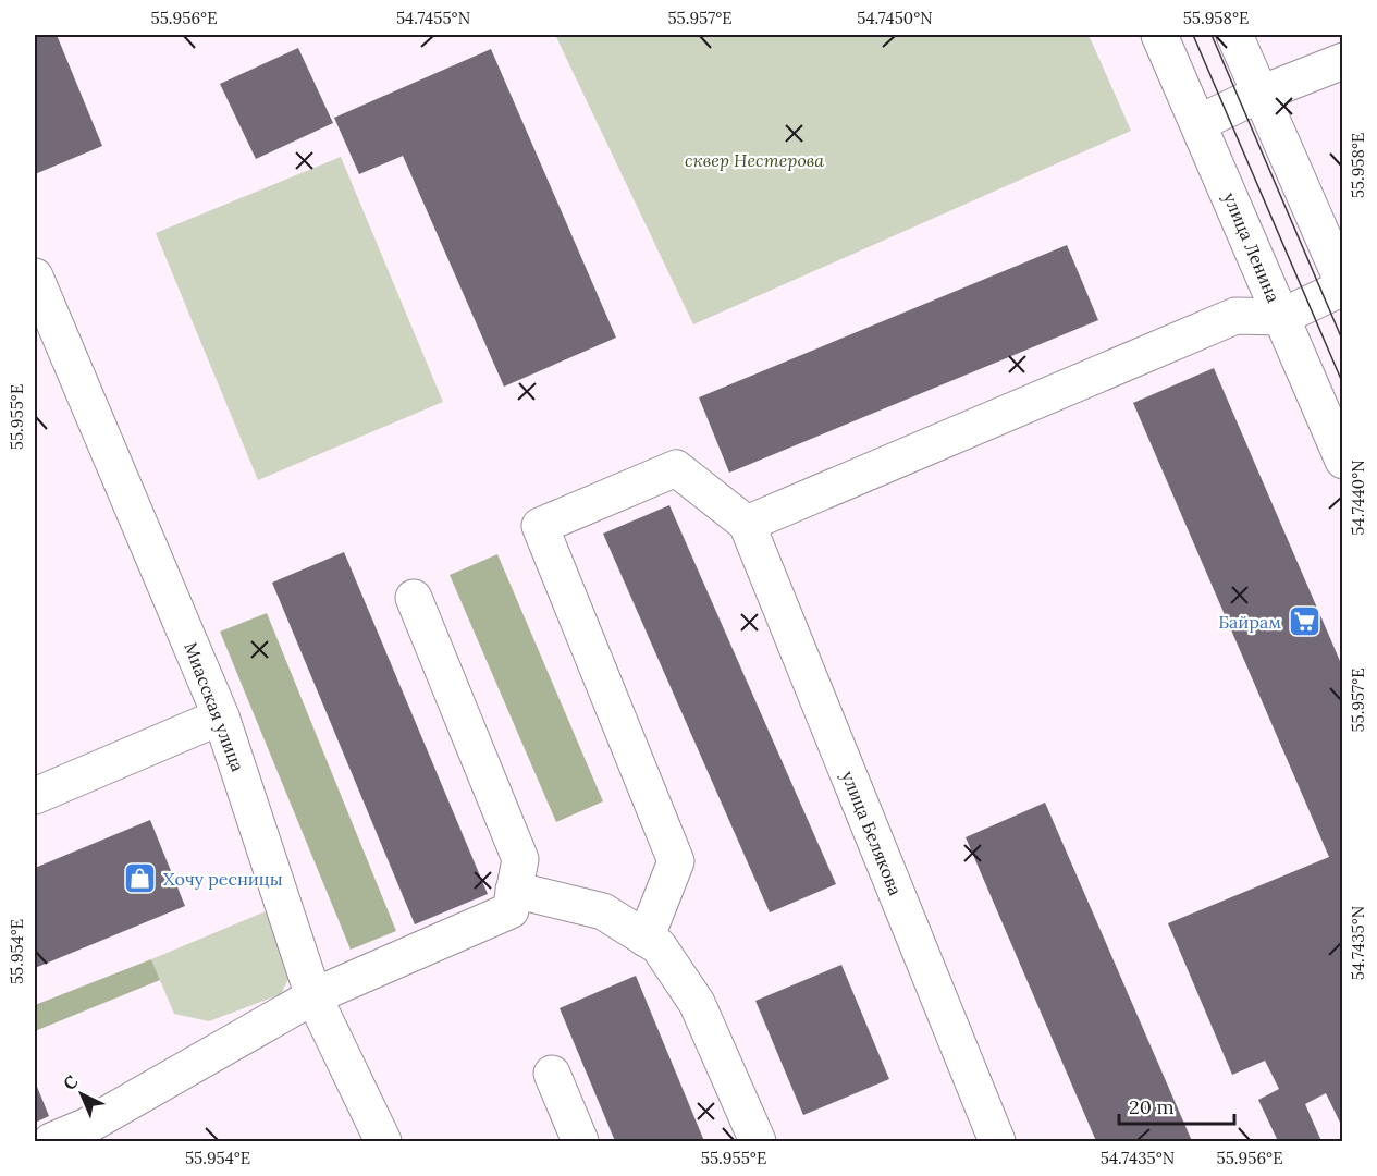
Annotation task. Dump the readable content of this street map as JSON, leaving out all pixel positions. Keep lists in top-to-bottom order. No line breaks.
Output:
{"streets":{"street":["улица Ленина","Миасская улица","улица Белякова"]},"parks":["сквер Нестерова"],"places":{"supermarket":["Байрам"],"shop":["Хочу ресницы"]},"scale_bar":"20 m","north":"top left","coordinates":["55.956°E","54.7455°N","55.957°E","54.7450°N","55.958°E","55.955°E","54.7440°N","54.7435°N","55.954°E"]}
